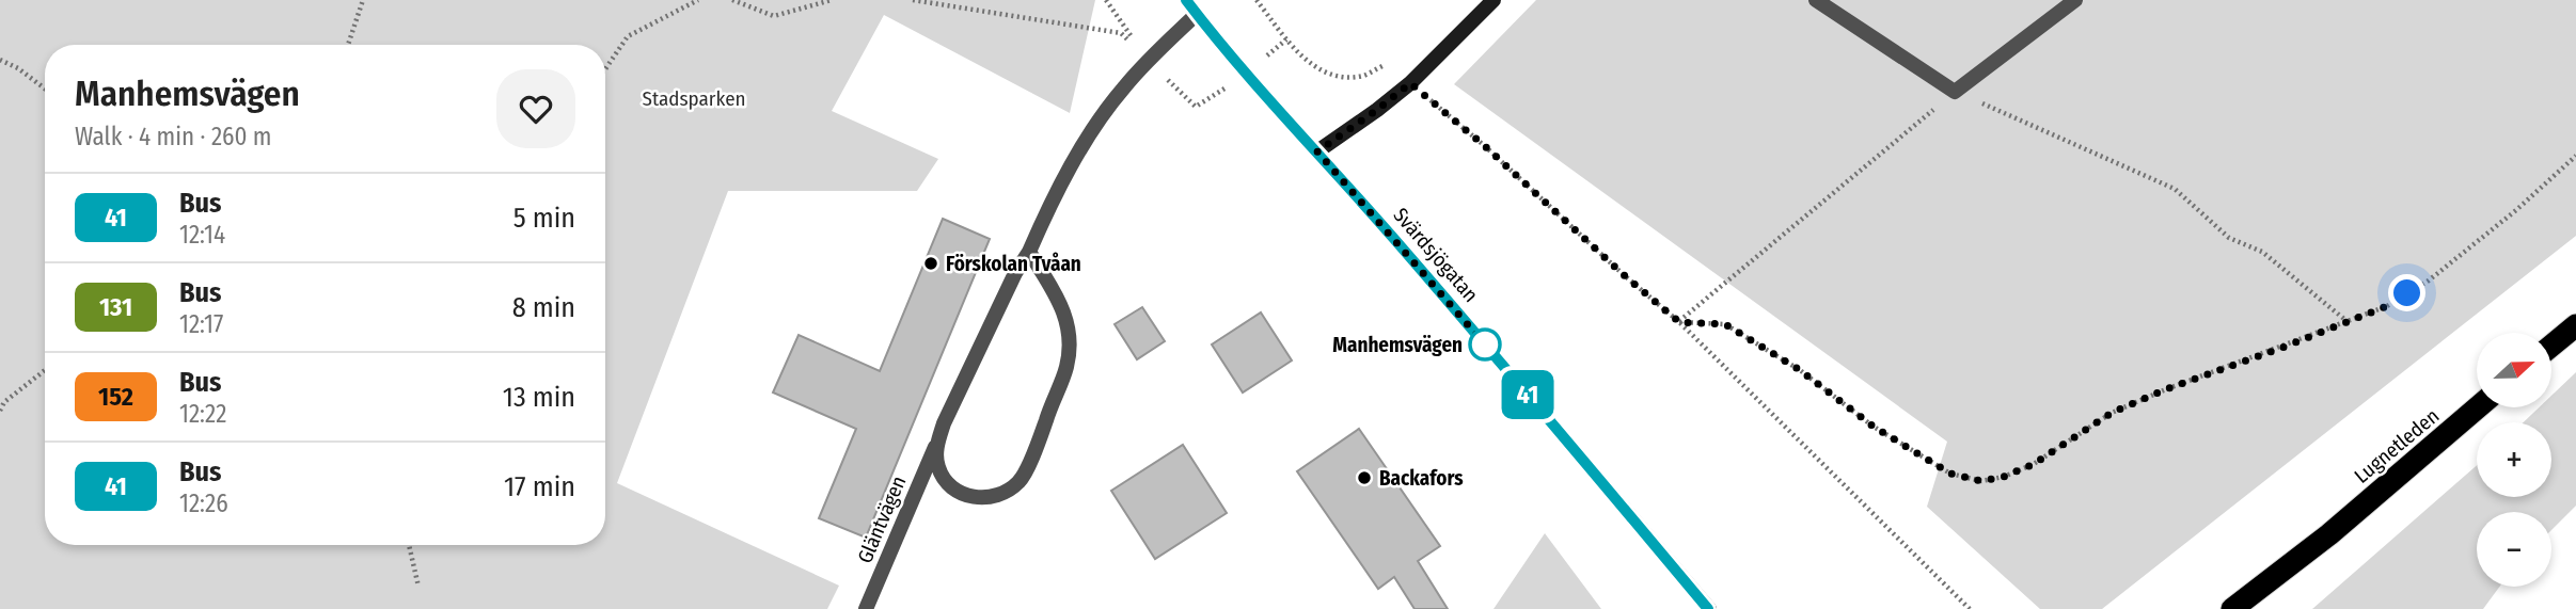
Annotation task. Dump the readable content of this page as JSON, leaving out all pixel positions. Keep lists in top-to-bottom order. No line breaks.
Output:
{"streets":{"highway":["Lugnetleden"],"street":["Svärdsjögatan"],"lane":["Gläntvägen"]},"crossings":[["Svärdsjögatan","Gläntvägen"]],"parks":["Stadsparken"],"places":["Förskolan Tvåan","Manhemsvägen","Backafors"],"lines":["bus line 41"],"north":"right","page":{"on_map":"41","heading":["Manhemsvägen","Walk · 4 min · 260 m"],"list":[{"mark":"41","name":"Bus","note":"12:14","value":"5 min"},{"mark":"131","name":"Bus","note":"12:17","value":"8 min"},{"mark":"152","name":"Bus","note":"12:22","value":"13 min"},{"mark":"41","name":"Bus","note":"12:26","value":"17 min"}],"map_buttons":["+","−"]}}
